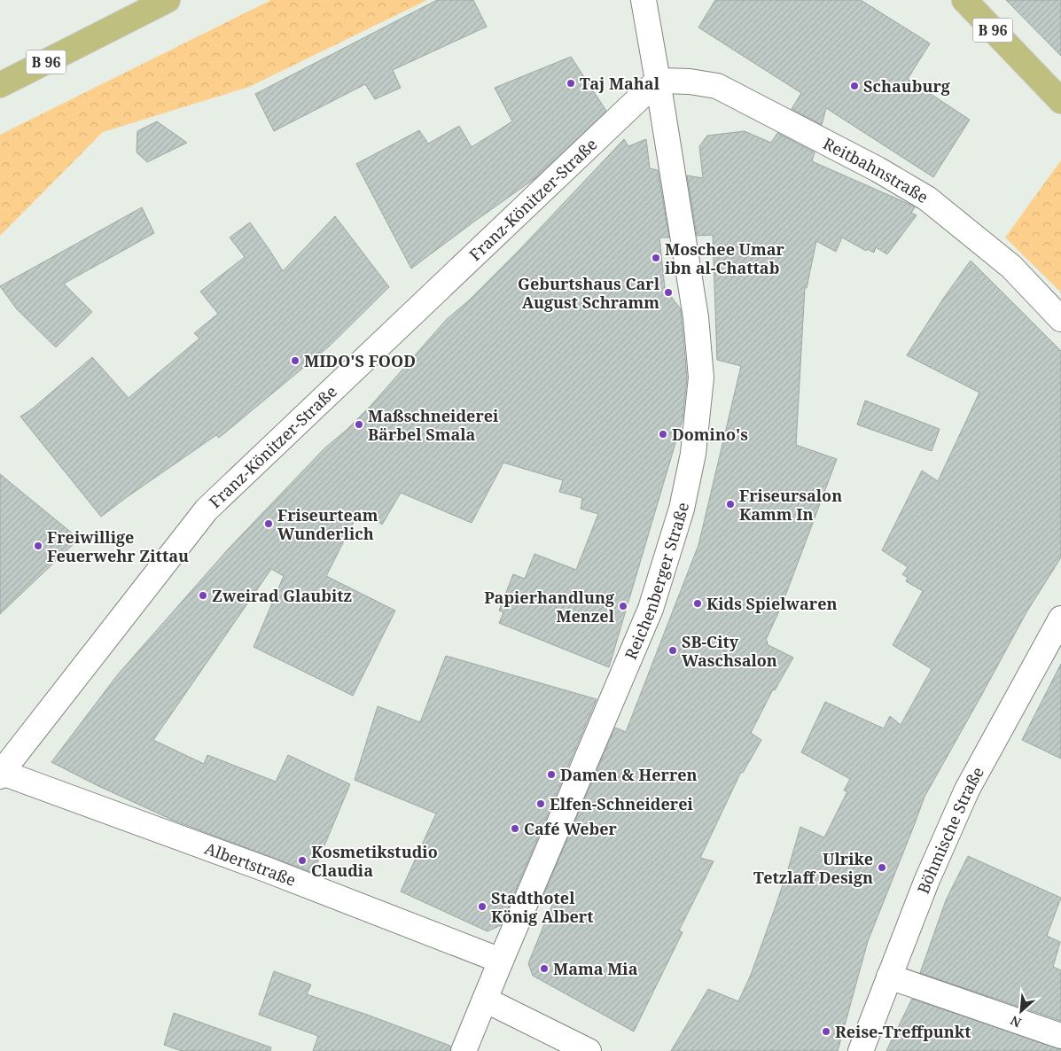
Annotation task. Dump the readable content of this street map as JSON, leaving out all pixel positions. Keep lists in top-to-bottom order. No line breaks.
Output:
{"streets":{"main road":["B 96"],"street":["Reitbahnstraße","Franz-Könitzer-Straße","Reichenberger Straße","Böhmische Straße","Albertstraße"]},"crossings":[["Reitbahnstraße","Franz-Könitzer-Straße"],["Reitbahnstraße","Reichenberger Straße"],["Franz-Könitzer-Straße","Reichenberger Straße"],["Franz-Könitzer-Straße","Albertstraße"],["Reichenberger Straße","Albertstraße"]],"places":["Taj Mahal","Schauburg","Moschee Umar ibn al-Chattab","Geburtshaus Carl August Schramm","MIDO'S FOOD","Maßschneiderei Bärbel Smala","Domino's","Friseursalon Kamm In","Friseurteam Wunderlich","Freiwillige Feuerwehr Zittau","Zweirad Glaubitz","Kids Spielwaren","Papierhandlung Menzel","SB-City Waschsalon","Damen & Herren","Elfen-Schneiderei","Café Weber","Kosmetikstudio Claudia","Ulrike Tetzlaff Design","Stadthotel König Albert","Mama Mia","Reise-Treffpunkt"],"north":"bottom left"}
